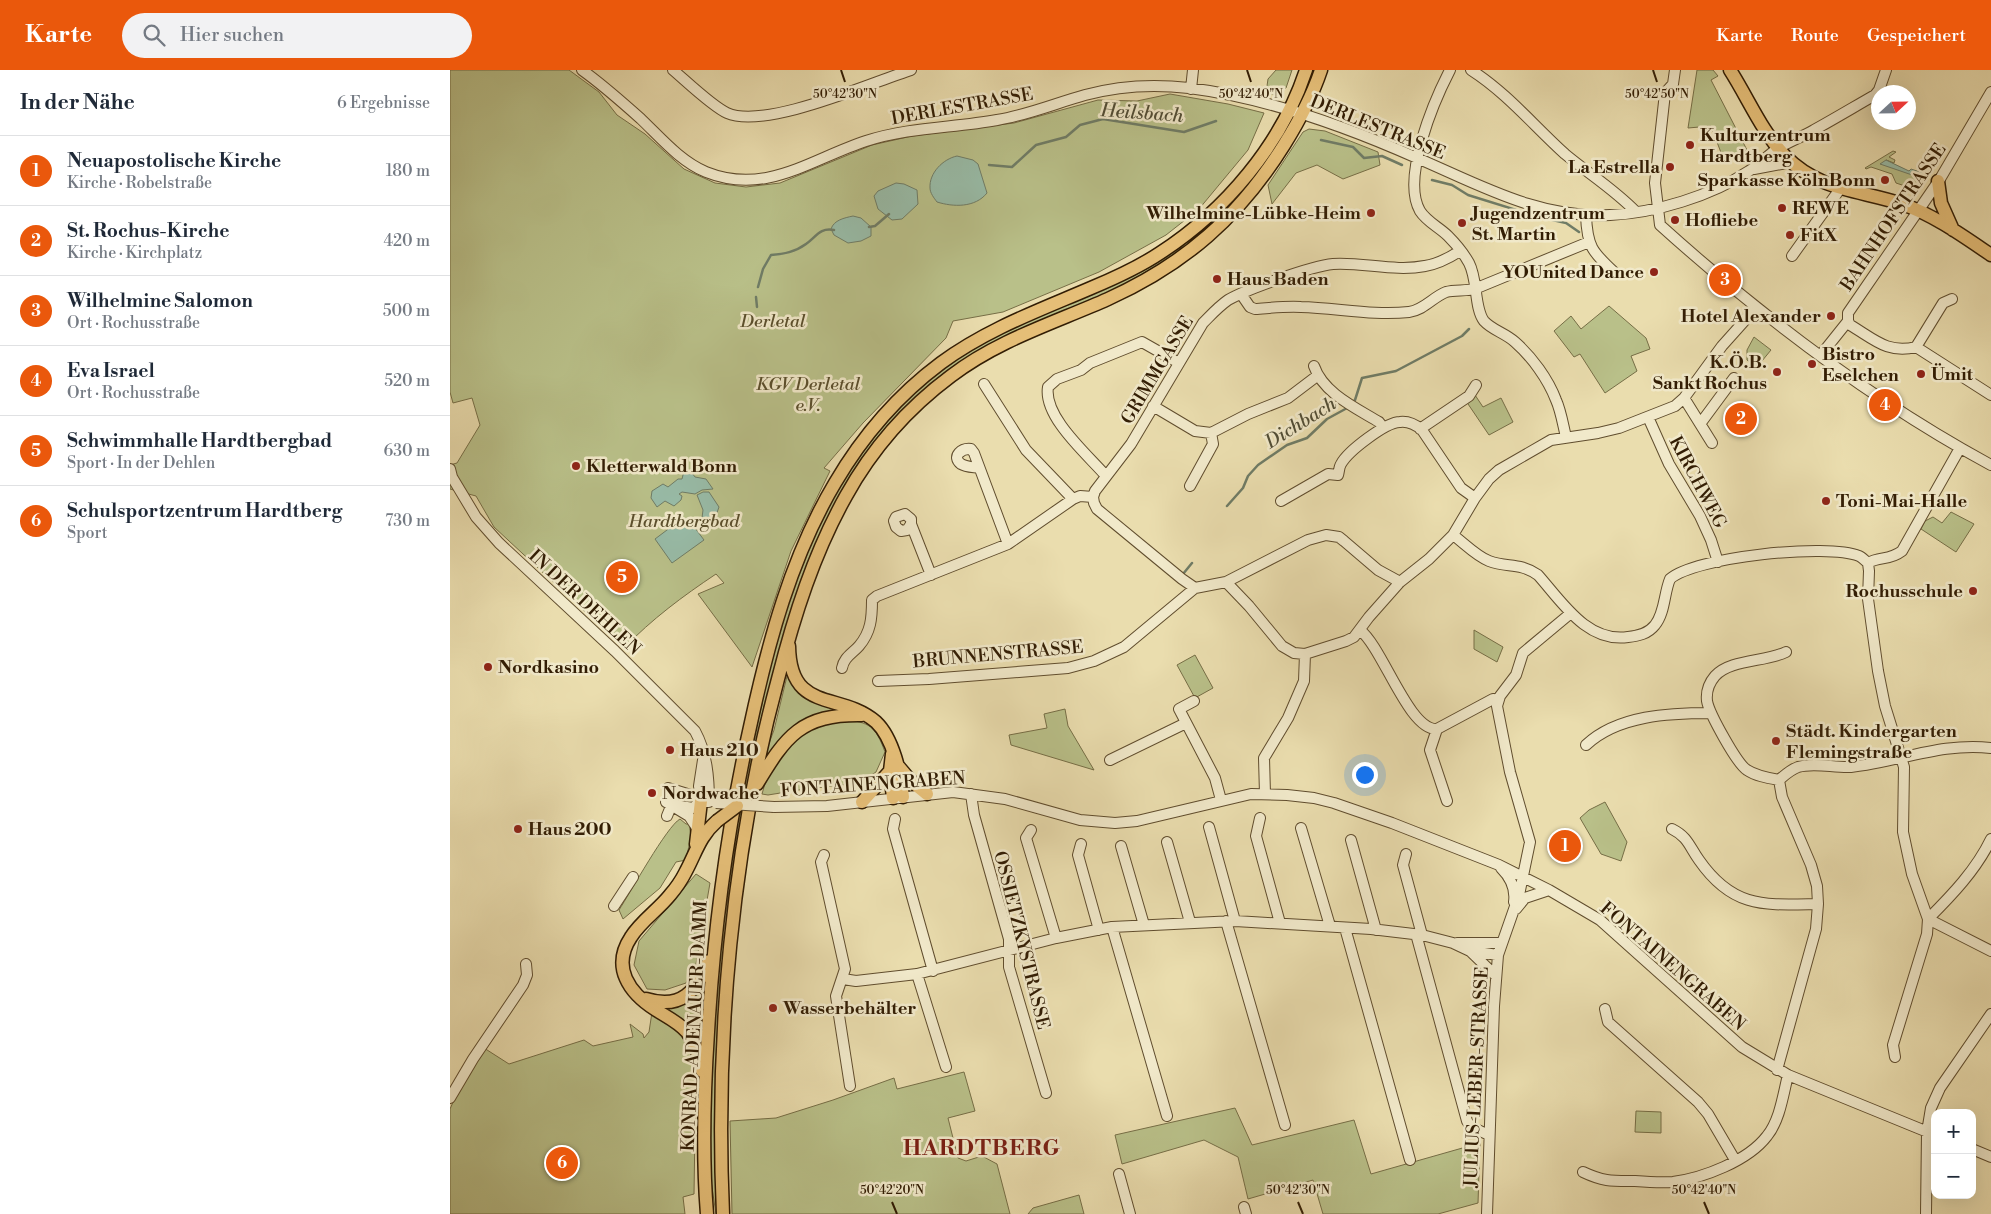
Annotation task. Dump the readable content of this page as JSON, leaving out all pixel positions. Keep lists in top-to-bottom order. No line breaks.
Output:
{"streets":{"main road":["KONRAD-ADENAUER-DAMM"],"street":["DERLESTRASSE","BAHNHOFSTRASSE","GRIMMGASSE","KIRCHWEG","IN DER DEHLEN","BRUNNENSTRASSE","FONTAINENGRABEN","OSSIETZKYSTRASSE","JULIUS-LEBER-STRASSE"]},"crossings":[["DERLESTRASSE","KONRAD-ADENAUER-DAMM"],["IN DER DEHLEN","FONTAINENGRABEN"],["FONTAINENGRABEN","OSSIETZKYSTRASSE"],["FONTAINENGRABEN","JULIUS-LEBER-STRASSE"]],"districts":["HARDTBERG"],"water":["Heilsbach","Dichbach"],"parks":["Derletal","KGV Derletal e.V.","Hardtbergbad"],"places":["Kulturzentrum Hardtberg","La Estrella","Sparkasse KölnBonn","REWE","Wilhelmine-Lübke-Heim","Hofliebe","Jugendzentrum St. Martin","FitX","YOUnited Dance","Haus Baden","Hotel Alexander","Bistro Eselchen","K.Ö.B. Sankt Rochus","Ümit","Kletterwald Bonn","Toni-Mai-Halle","Rochusschule","Nordkasino","Städt. Kindergarten Flemingstraße","Haus 210","Nordwache","Haus 200","Wasserbehälter"],"north":"right","page":{"header":"Karte","search":"Hier suchen","nav":["Karte","Route","Gespeichert"],"heading":["In der Nähe","6 Ergebnisse"],"list":[{"mark":"1","name":"Neuapostolische Kirche","note":"Kirche · Robelstraße","value":"180 m"},{"mark":"2","name":"St. Rochus-Kirche","note":"Kirche · Kirchplatz","value":"420 m"},{"mark":"3","name":"Wilhelmine Salomon","note":"Ort · Rochusstraße","value":"500 m"},{"mark":"4","name":"Eva Israel","note":"Ort · Rochusstraße","value":"520 m"},{"mark":"5","name":"Schwimmhalle Hardtbergbad","note":"Sport · In der Dehlen","value":"630 m"},{"mark":"6","name":"Schulsportzentrum Hardtberg","note":"Sport","value":"730 m"}],"pins":["3","4","2","5","1","6"],"map_buttons":["+","−"]},"coordinates":["50°42'30\"N","50°42'40\"N","50°42'50\"N","50°42'20\"N"]}
